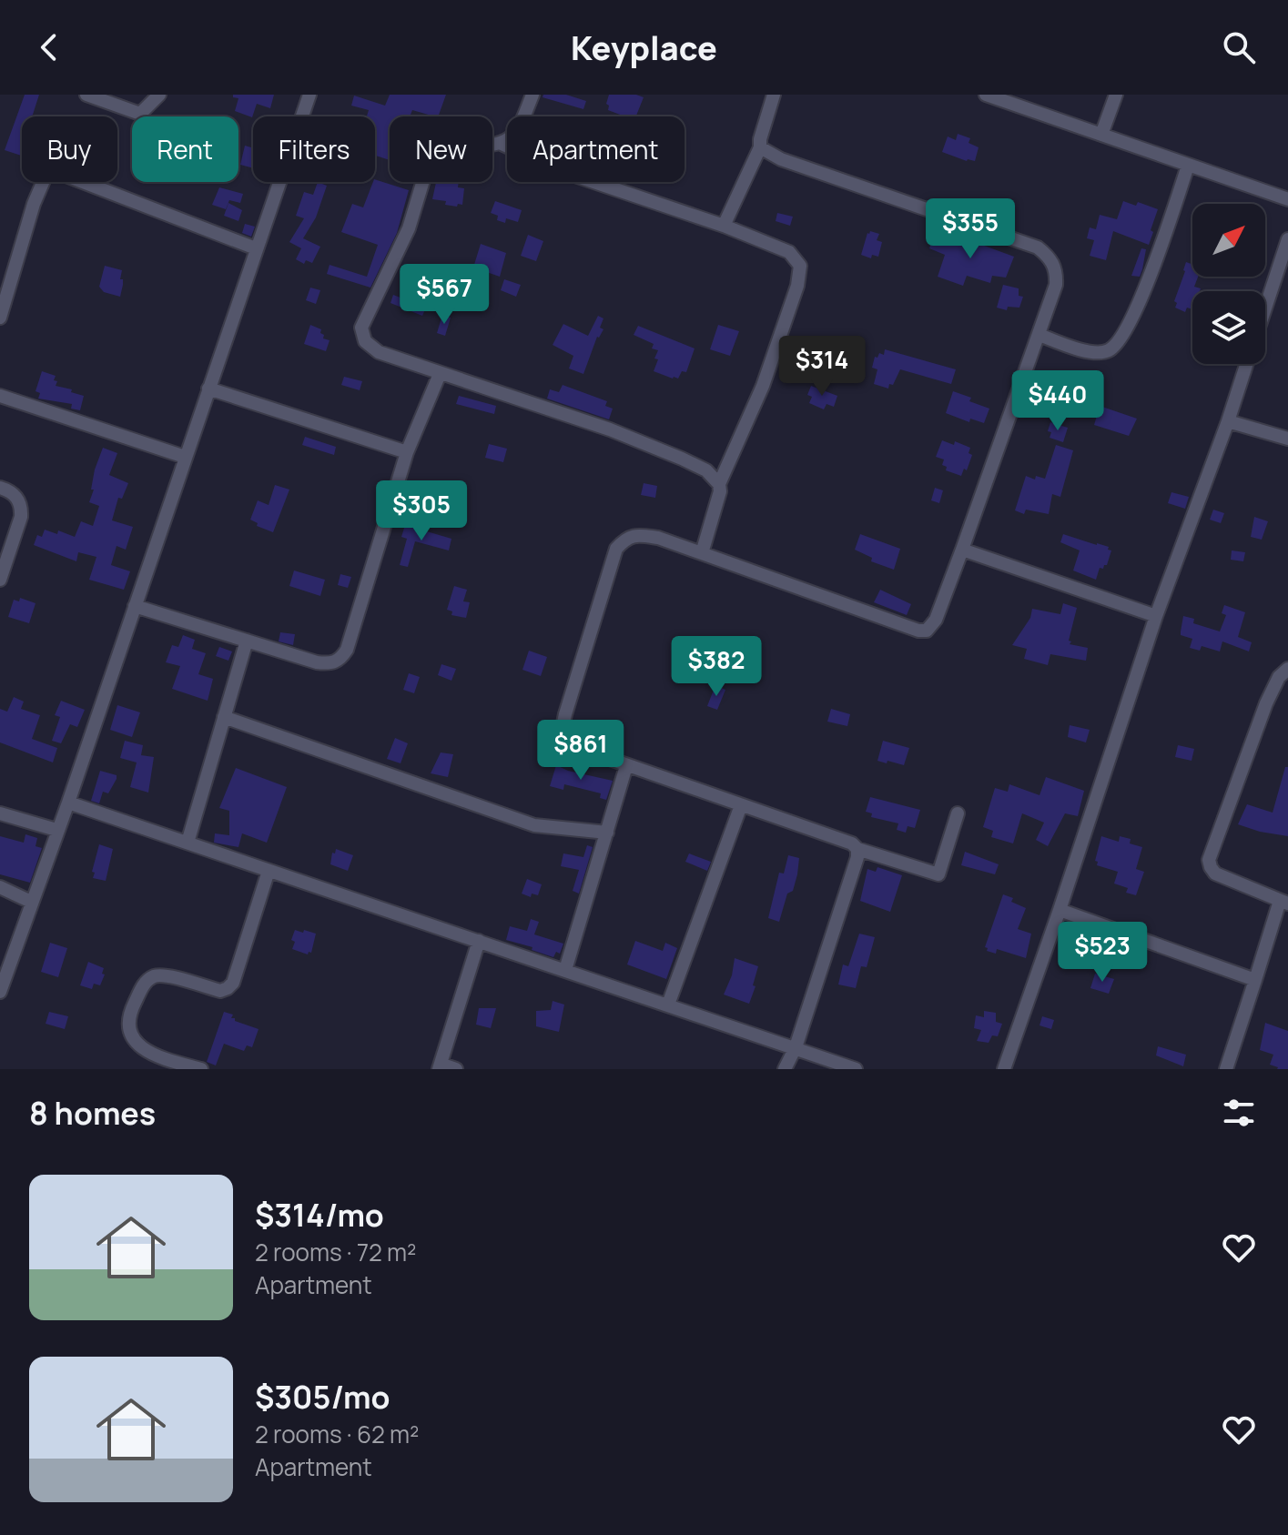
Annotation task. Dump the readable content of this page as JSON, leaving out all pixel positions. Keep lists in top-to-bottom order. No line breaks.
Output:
{"north":"top right","page":{"header":"Keyplace","chip":["Buy","Rent","Filters","New","Apartment"],"price":["$355","$567","$314","$440","$305","$382","$861","$523"],"heading":"8 homes","list":[{"name":"$314/mo","note":"2 rooms · 72 m² · Apartment"},{"name":"$305/mo","note":"2 rooms · 62 m² · Apartment"}]}}
